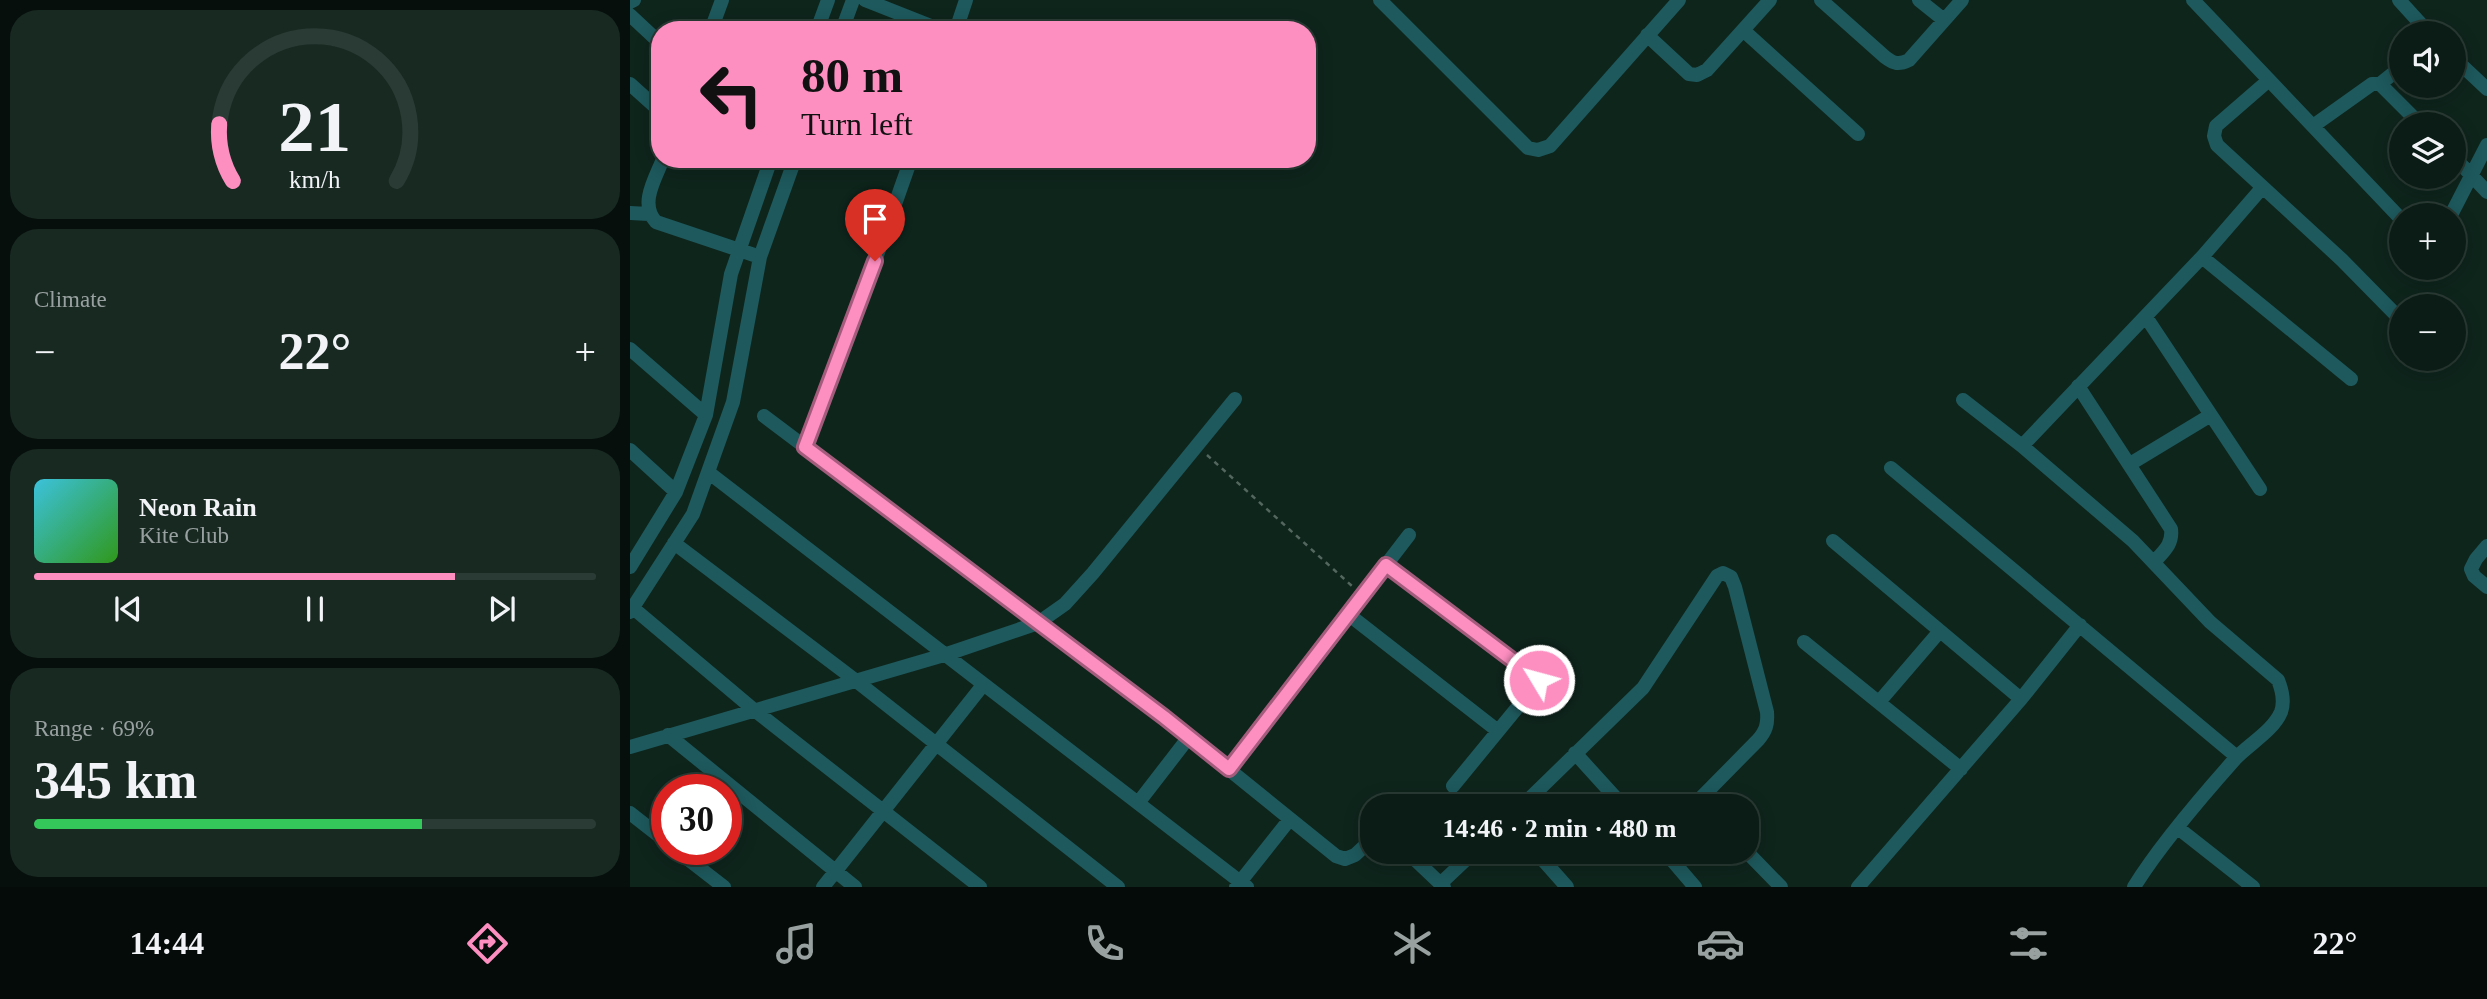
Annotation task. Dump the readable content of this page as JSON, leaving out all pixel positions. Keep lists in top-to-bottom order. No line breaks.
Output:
{"page":{"map_buttons":["+","−"],"turn":["80 m","Turn left"],"tile":["Climate",["Range · 69%","345 km"]],"heat":["−","22°","+"],"song":["Neon Rain","Kite Club"],"limit":"30","trip":"14:46 · 2 min · 480 m","tabs":["14:44","22°"],"gauge":["21","km/h"]}}
